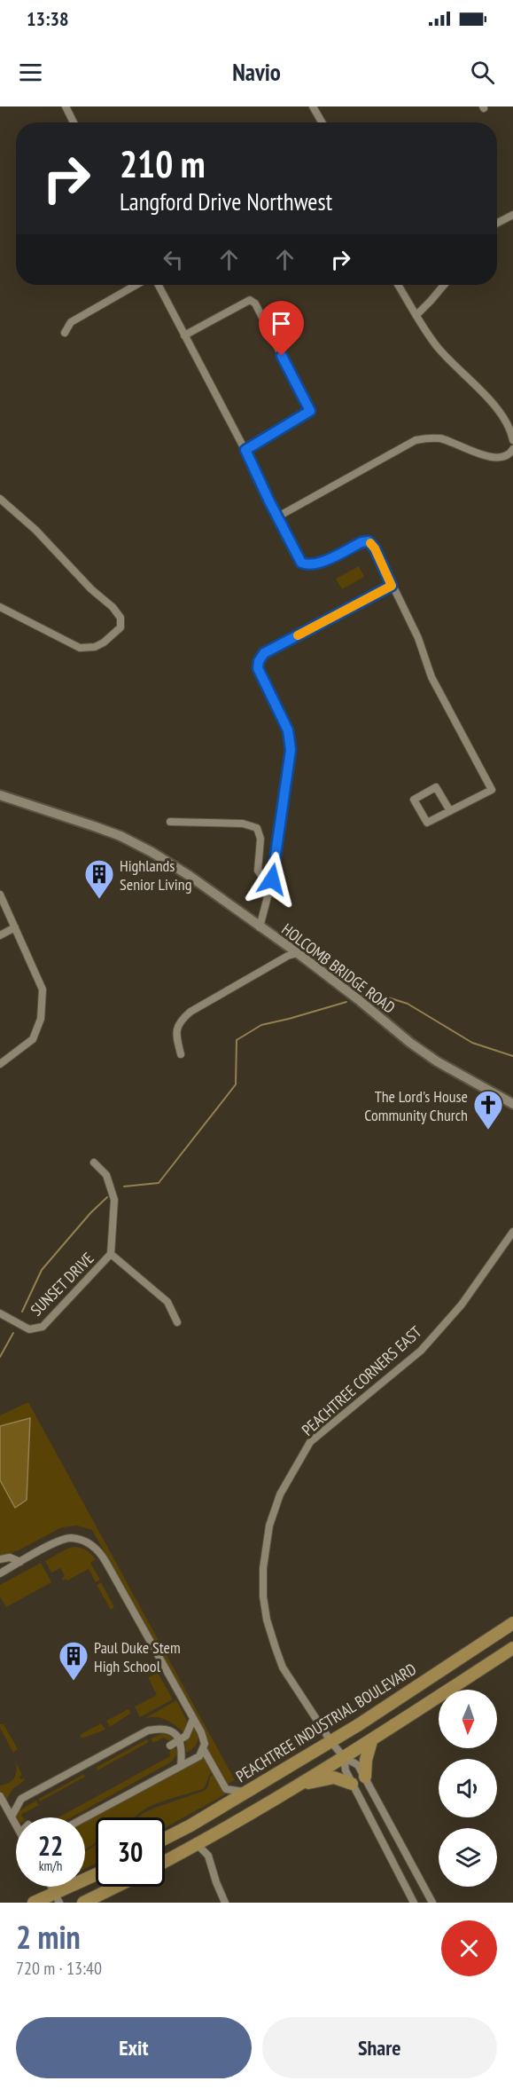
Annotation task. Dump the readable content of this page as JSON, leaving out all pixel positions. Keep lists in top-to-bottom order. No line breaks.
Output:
{"streets":{"highway":["PEACHTREE INDUSTRIAL BOULEVARD"],"street":["HOLCOMB BRIDGE ROAD","SUNSET DRIVE","PEACHTREE CORNERS EAST"]},"crossings":[["PEACHTREE CORNERS EAST","PEACHTREE INDUSTRIAL BOULEVARD"]],"places":{"building":["Highlands Senior Living","Paul Duke Stem High School"],"church":["The Lord's House Community Church"]},"north":"bottom","page":{"status":"13:38","header":"Navio","turn":["210 m","Langford Drive Northwest"],"speed":"22 km/h","limit":"30","heading":["2 min","720 m · 13:40"],"buttons":["Exit","Share"]}}
